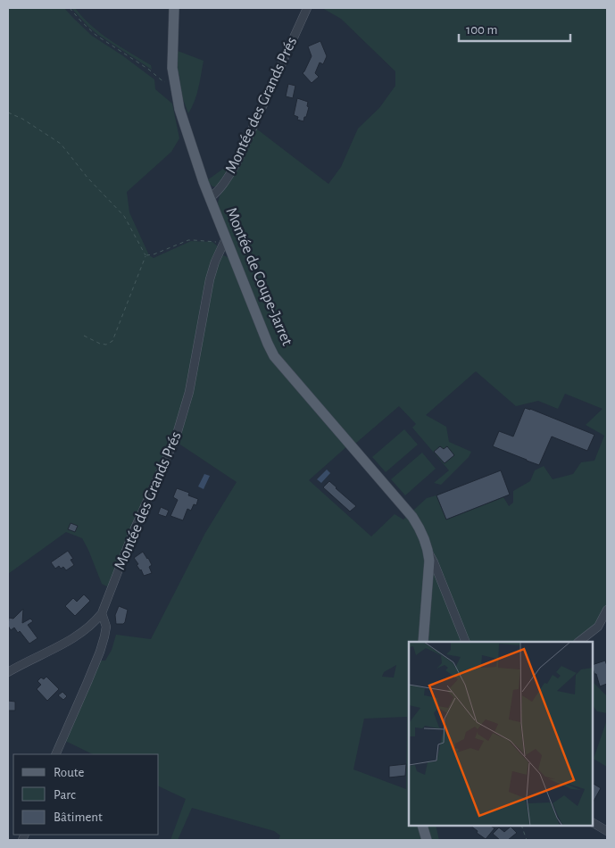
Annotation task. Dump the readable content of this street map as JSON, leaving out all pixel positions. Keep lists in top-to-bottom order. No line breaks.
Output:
{"streets":{"main road":["Montée de Coupe-Jarret"],"street":["Montée des Grands Prés"]},"crossings":[["Montée des Grands Prés","Montée de Coupe-Jarret"]],"legend":["Route","Parc","Bâtiment"],"scale_bar":"100 m"}
